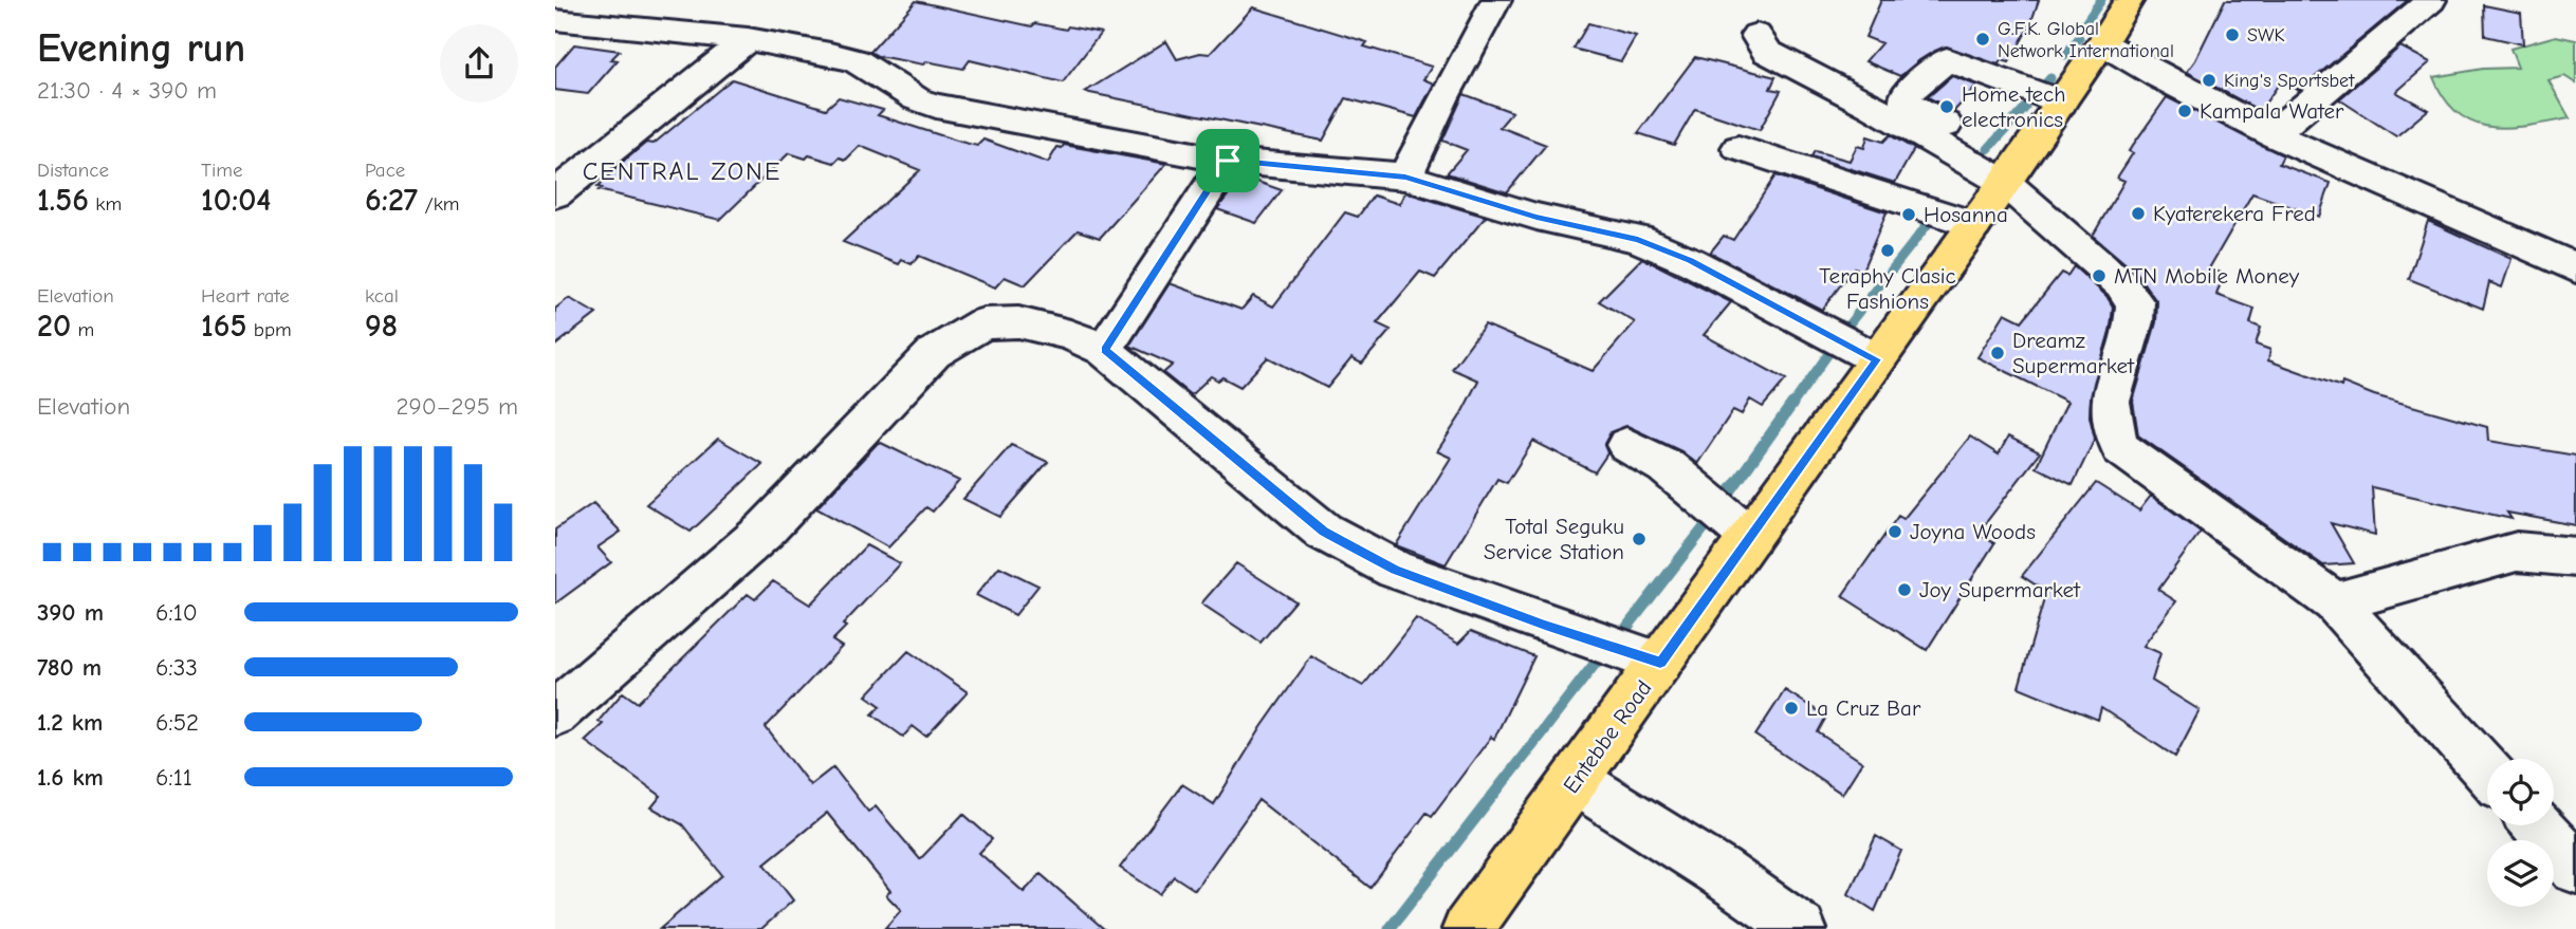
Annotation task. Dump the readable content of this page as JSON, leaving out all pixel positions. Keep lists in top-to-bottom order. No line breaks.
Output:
{"streets":{"main road":["Entebbe Road"]},"districts":["CENTRAL ZONE"],"places":["SWK","G.F.K. Global Network International","King's Sportsbet","Home tech electronics","Kampala Water","Kyaterekera Fred","Hosanna","Teraphy Clasic Fashions","MTN Mobile Money","Dreamz Supermarket","Joyna Woods","Total Seguku Service Station","Joy Supermarket","La Cruz Bar"],"page":{"heading":["Evening run","21:30 · 4 × 390 m"],"stats":[["Distance","1.56 km"],["Time","10:04"],["Pace","6:27 /km"],["Elevation","20 m"],["Heart rate","165 bpm"],["kcal","98"]],"chart":["Elevation","290–295 m"],"list":[{"name":"390 m","note":"6:10"},{"name":"780 m","note":"6:33"},{"name":"1.2 km","note":"6:52"},{"name":"1.6 km","note":"6:11"}]}}
